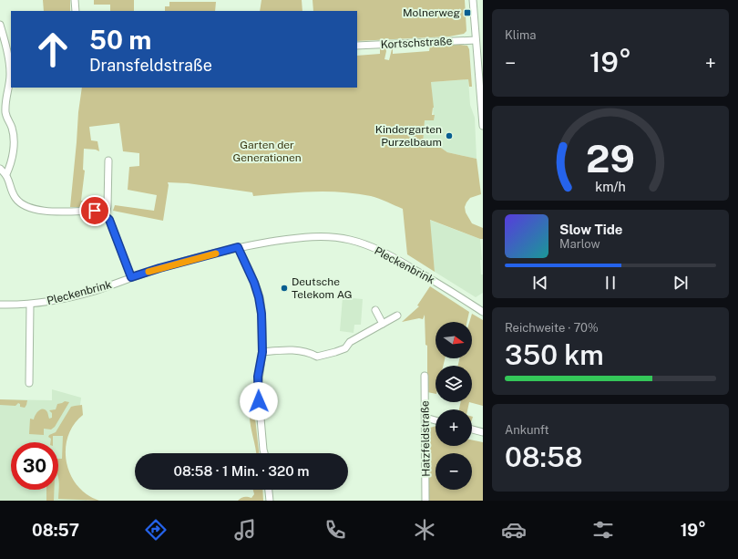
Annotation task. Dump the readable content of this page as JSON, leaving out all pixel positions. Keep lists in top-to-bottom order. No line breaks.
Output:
{"streets":{"street":["Kortschstraße","Pleckenbrink","Hatzfeldstraße"]},"parks":["Garten der Generationen"],"places":{"transit":["Molnerweg"],"other":["Kindergarten Purzelbaum","Deutsche Telekom AG"]},"north":"right","page":{"tile":["Klima",["Reichweite · 70%","350 km"],["Ankunft","08:58"]],"turn":["50 m","Dransfeldstraße"],"heat":["−","19°","+"],"song":["Slow Tide","Marlow"],"map_buttons":["+","−"],"limit":"30","trip":"08:58 · 1 Min. · 320 m","tabs":["08:57","19°"],"gauge":["29","km/h"]}}
